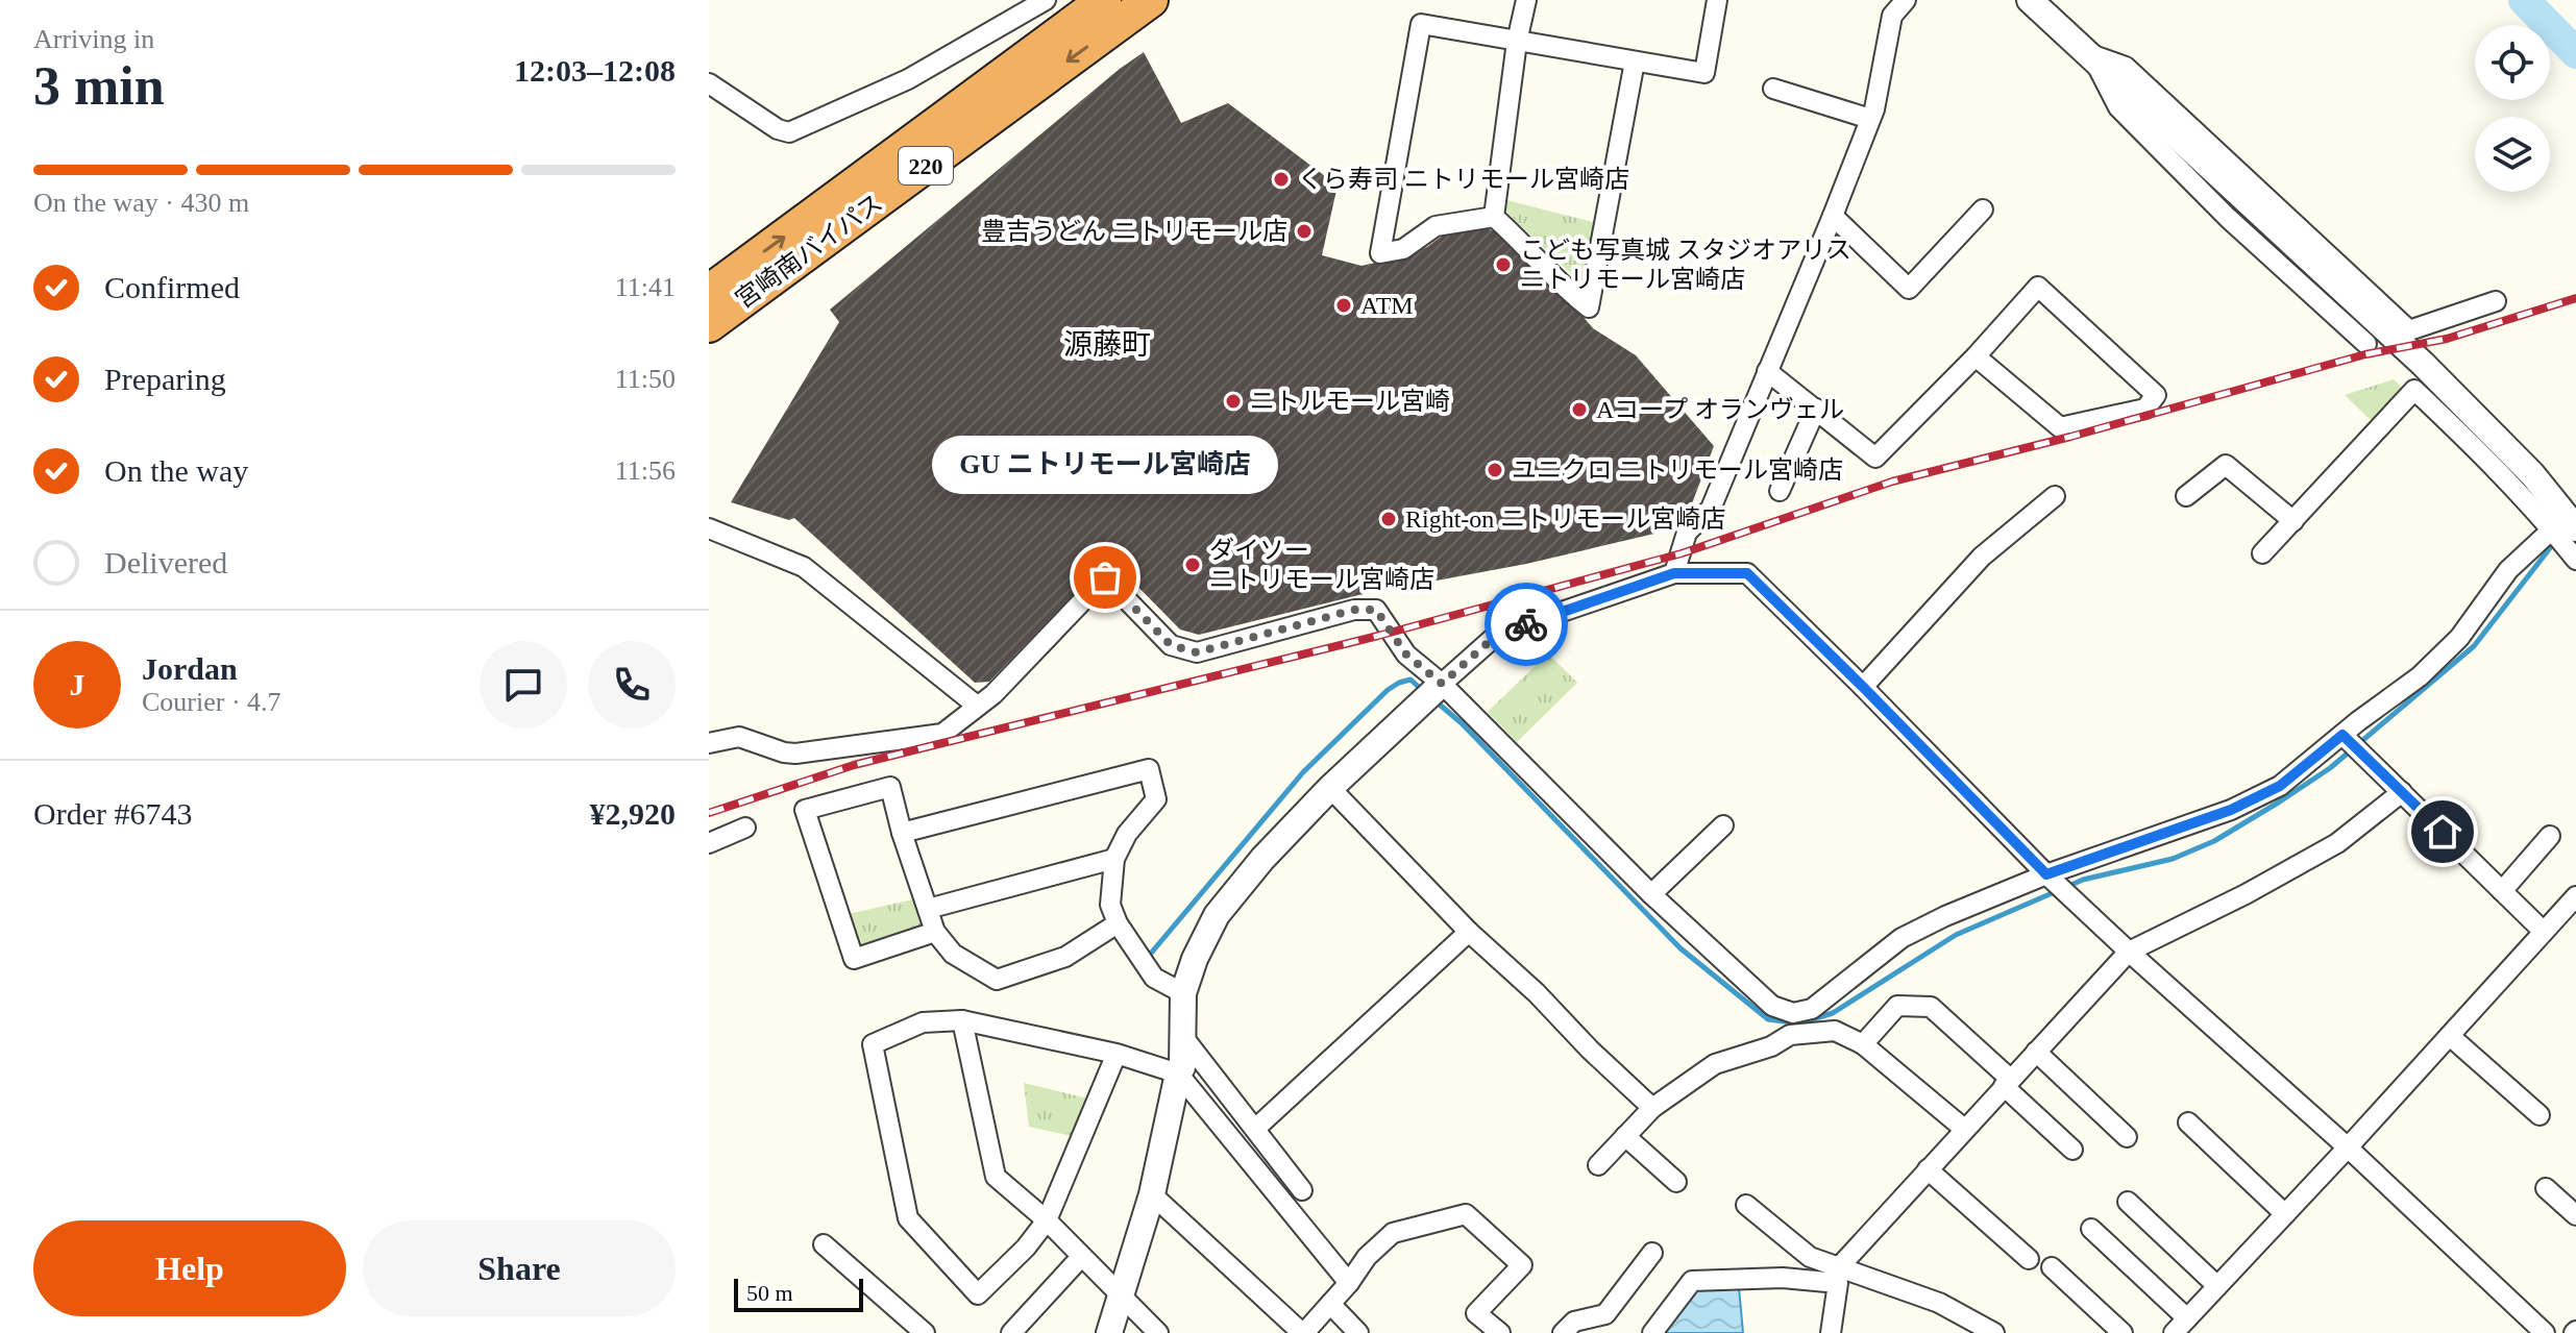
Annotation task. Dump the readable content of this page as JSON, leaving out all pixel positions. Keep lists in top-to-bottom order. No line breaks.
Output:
{"streets":{"highway":["220","宮崎南バイパス"]},"districts":["源藤町"],"places":["くら寿司 ニトリモール宮崎店","豊吉うどん ニトリモール店","こども写真城 スタジオアリス ニトリモール宮崎店","ATM","ニトルモール宮崎","Aコープ オランヴェル","ユニクロ ニトリモール宮崎店","Right-on ニトリモール宮崎店","ダイソー ニトリモール宮崎店","GU ニトリモール宮崎店"],"scale_bar":"50 m","page":{"heading":["3 min","Arriving in","12:03–12:08"],"panel":["Jordan","Courier · 4.7","Order #6743","¥2,920"],"bar":"On the way · 430 m","list":[["Confirmed","11:41"],["Preparing","11:50"],["On the way","11:56"],"Delivered"],"bubble":"GU ニトリモール宮崎店","round":"J","buttons":["Help","Share"],"scale":"50 m"}}
